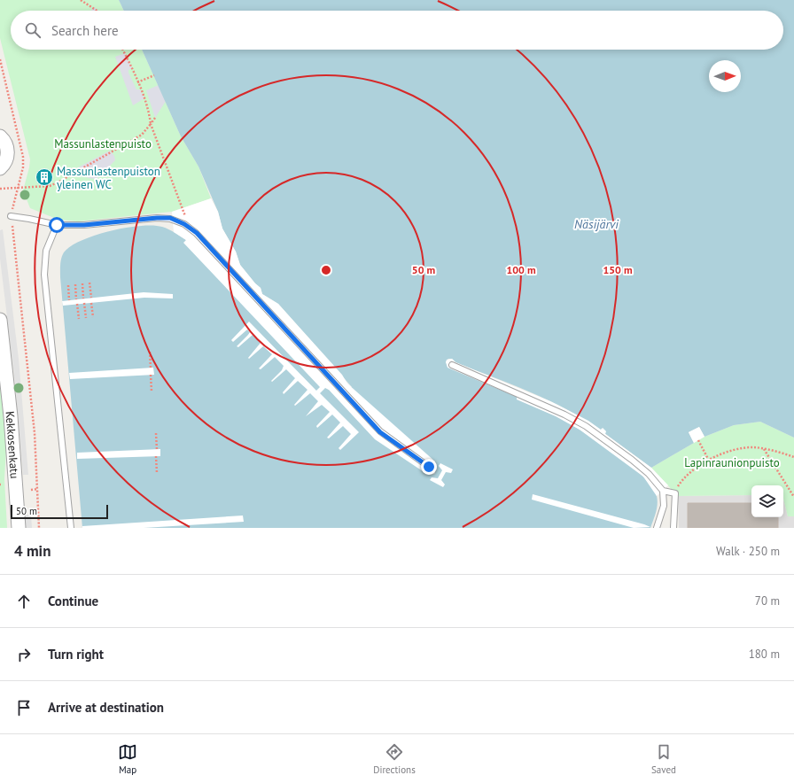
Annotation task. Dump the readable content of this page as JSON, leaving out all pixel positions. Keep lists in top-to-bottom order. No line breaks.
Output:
{"streets":{"street":["Kekkosenkatu"]},"water":["Näsijärvi"],"parks":["Massunlastenpuisto","Lapinraunionpuisto"],"places":{"building":["Massunlastenpuiston yleinen WC"]},"scale_bar":"50 m","north":"right","page":{"search":"Search here","scale":"50 m","heading":["4 min","Walk · 250 m"],"list":[["Continue","70 m"],["Turn right","180 m"],"Arrive at destination"],"nav":["Map","Directions","Saved"]},"rings":["50 m","100 m","150 m"]}
